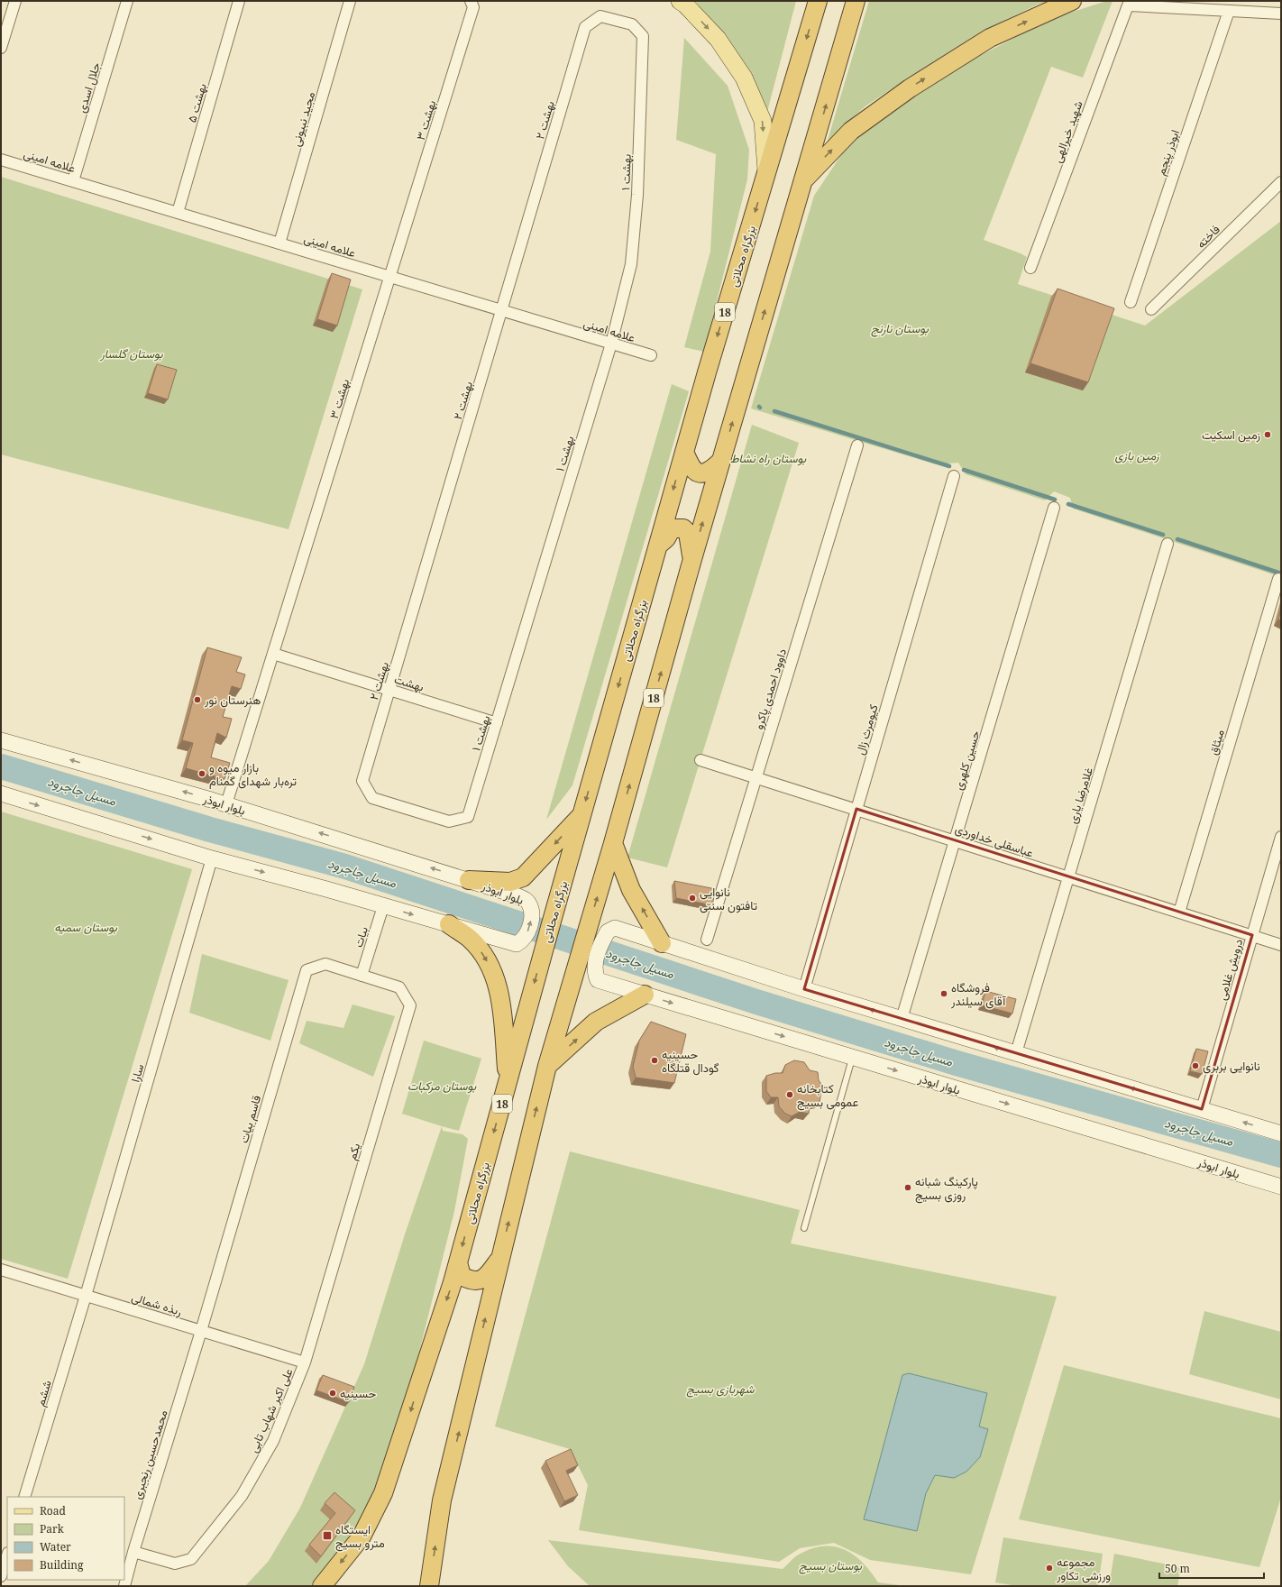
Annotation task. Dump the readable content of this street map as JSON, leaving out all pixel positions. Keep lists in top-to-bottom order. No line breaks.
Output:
{"streets":{"highway":["بزرگراه محلاتی","18"],"main road":["بلوار ابوذر"],"street":["جلال اسدی","بهشت ۵","مجید نبیونی","بهشت ۳","بهشت ۲","شهید خیرالهی","ابوذر پنجم","علامه امینی","بهشت ۱","فاخته","بهشت","داوود احمدی پاکرو","کیومرث زال","میثاق","حسین کلهری","غلامرضا یاری","عباسقلی خداوردی","بیات","درویش غلامی","سارا","قاسم بیات","یکم","ربذه شمالی","ششم","علی اکبر شهاب تابی","محمدحسین رنجبری"]},"crossings":[["جلال اسدی","علامه امینی"],["بهشت ۵","علامه امینی"],["مجید نبیونی","علامه امینی"],["بهشت ۳","علامه امینی"],["بهشت ۳","بهشت"],["بهشت ۳","بلوار ابوذر"],["بهشت ۲","علامه امینی"],["بهشت ۲","بهشت ۱"],["بهشت ۲","بهشت"],["شهید خیرالهی","ابوذر پنجم"],["علامه امینی","بهشت ۱"],["بهشت ۱","بهشت"],["18","بلوار ابوذر"],["داوود احمدی پاکرو","عباسقلی خداوردی"],["کیومرث زال","عباسقلی خداوردی"],["میثاق","عباسقلی خداوردی"],["حسین کلهری","عباسقلی خداوردی"],["غلامرضا یاری","عباسقلی خداوردی"],["بلوار ابوذر","بیات"],["بلوار ابوذر","سارا"],["عباسقلی خداوردی","درویش غلامی"],["بیات","قاسم بیات"],["بیات","یکم"],["سارا","ربذه شمالی"],["سارا","ششم"],["قاسم بیات","یکم"],["قاسم بیات","ربذه شمالی"],["قاسم بیات","محمدحسین رنجبری"],["یکم","ربذه شمالی"],["یکم","علی اکبر شهاب تابی"],["ربذه شمالی","ششم"],["ربذه شمالی","علی اکبر شهاب تابی"],["ربذه شمالی","محمدحسین رنجبری"],["علی اکبر شهاب تابی","محمدحسین رنجبری"]],"water":["مسیل جاجرود"],"parks":["بوستان نارنج","بوستان گلسار","زمین بازی","بوستان راه نشاط","بوستان سمیه","بوستان مرکبات","شهربازی بسیج","بوستان بسیج"],"places":{"other":["زمین اسکیت","هنرستان نور","بازار میوه و تره‌بار شهدای گمنام","نانوایی تافتون سنتی","فروشگاه آقای سیلندر","حسینیه گودال قتلگاه","نانوایی بربری","کتابخانه عمومی بسیج","پارکینگ شبانه روزی بسیج","حسینیه","مجموعه ورزشی تکاور"],"transit":["ایستگاه مترو بسیج"]},"legend":["Road","Park","Water","Building"],"scale_bar":"50 m"}
